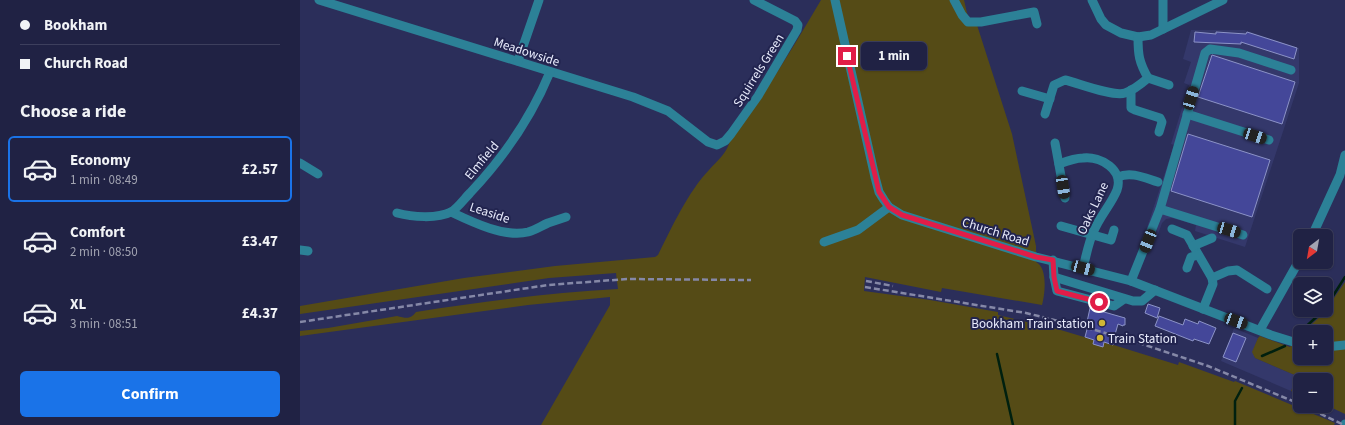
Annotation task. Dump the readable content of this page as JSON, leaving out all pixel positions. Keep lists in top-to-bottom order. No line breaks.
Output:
{"streets":{"street":["Meadowside","Squirrels Green","Elmfield","Oaks Lane","Leaside","Church Road"]},"crossings":[["Meadowside","Squirrels Green"],["Meadowside","Elmfield"],["Elmfield","Leaside"],["Oaks Lane","Church Road"]],"places":["Bookham Train station","Train Station"],"north":"bottom left","page":{"banner":["Bookham","Church Road"],"bubble":"1 min","heading":"Choose a ride","list":[{"name":"Economy","note":"1 min · 08:49","value":"£2.57"},{"name":"Comfort","note":"2 min · 08:50","value":"£3.47"},{"name":"XL","note":"3 min · 08:51","value":"£4.37"}],"map_buttons":["+","−"],"buttons":"Confirm"}}
